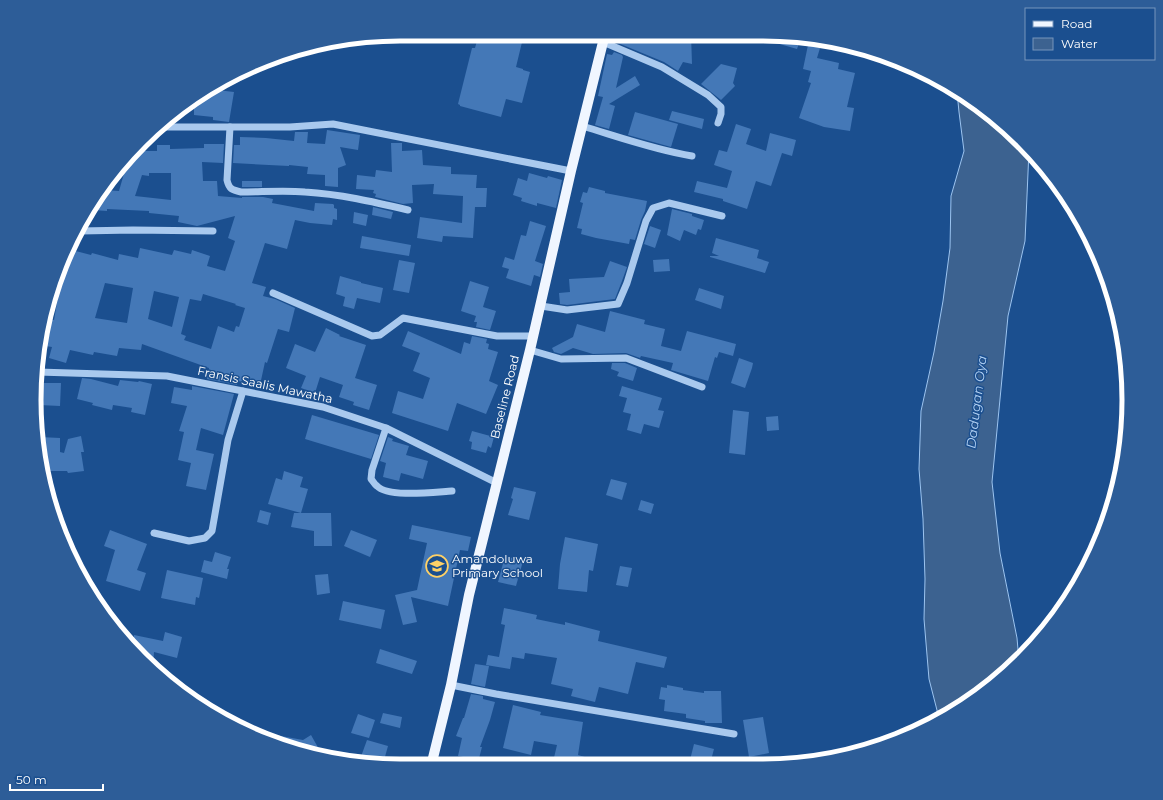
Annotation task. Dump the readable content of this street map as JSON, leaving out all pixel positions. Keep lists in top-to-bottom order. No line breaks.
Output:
{"streets":{"main road":["Baseline Road"],"street":["Fransis Saalis Mawatha"]},"crossings":[["Fransis Saalis Mawatha","Baseline Road"]],"water":["Dadugan Oya"],"places":{"school or university":["Amandoluwa Primary School"]},"legend":["Road","Water"],"scale_bar":"50 m"}
